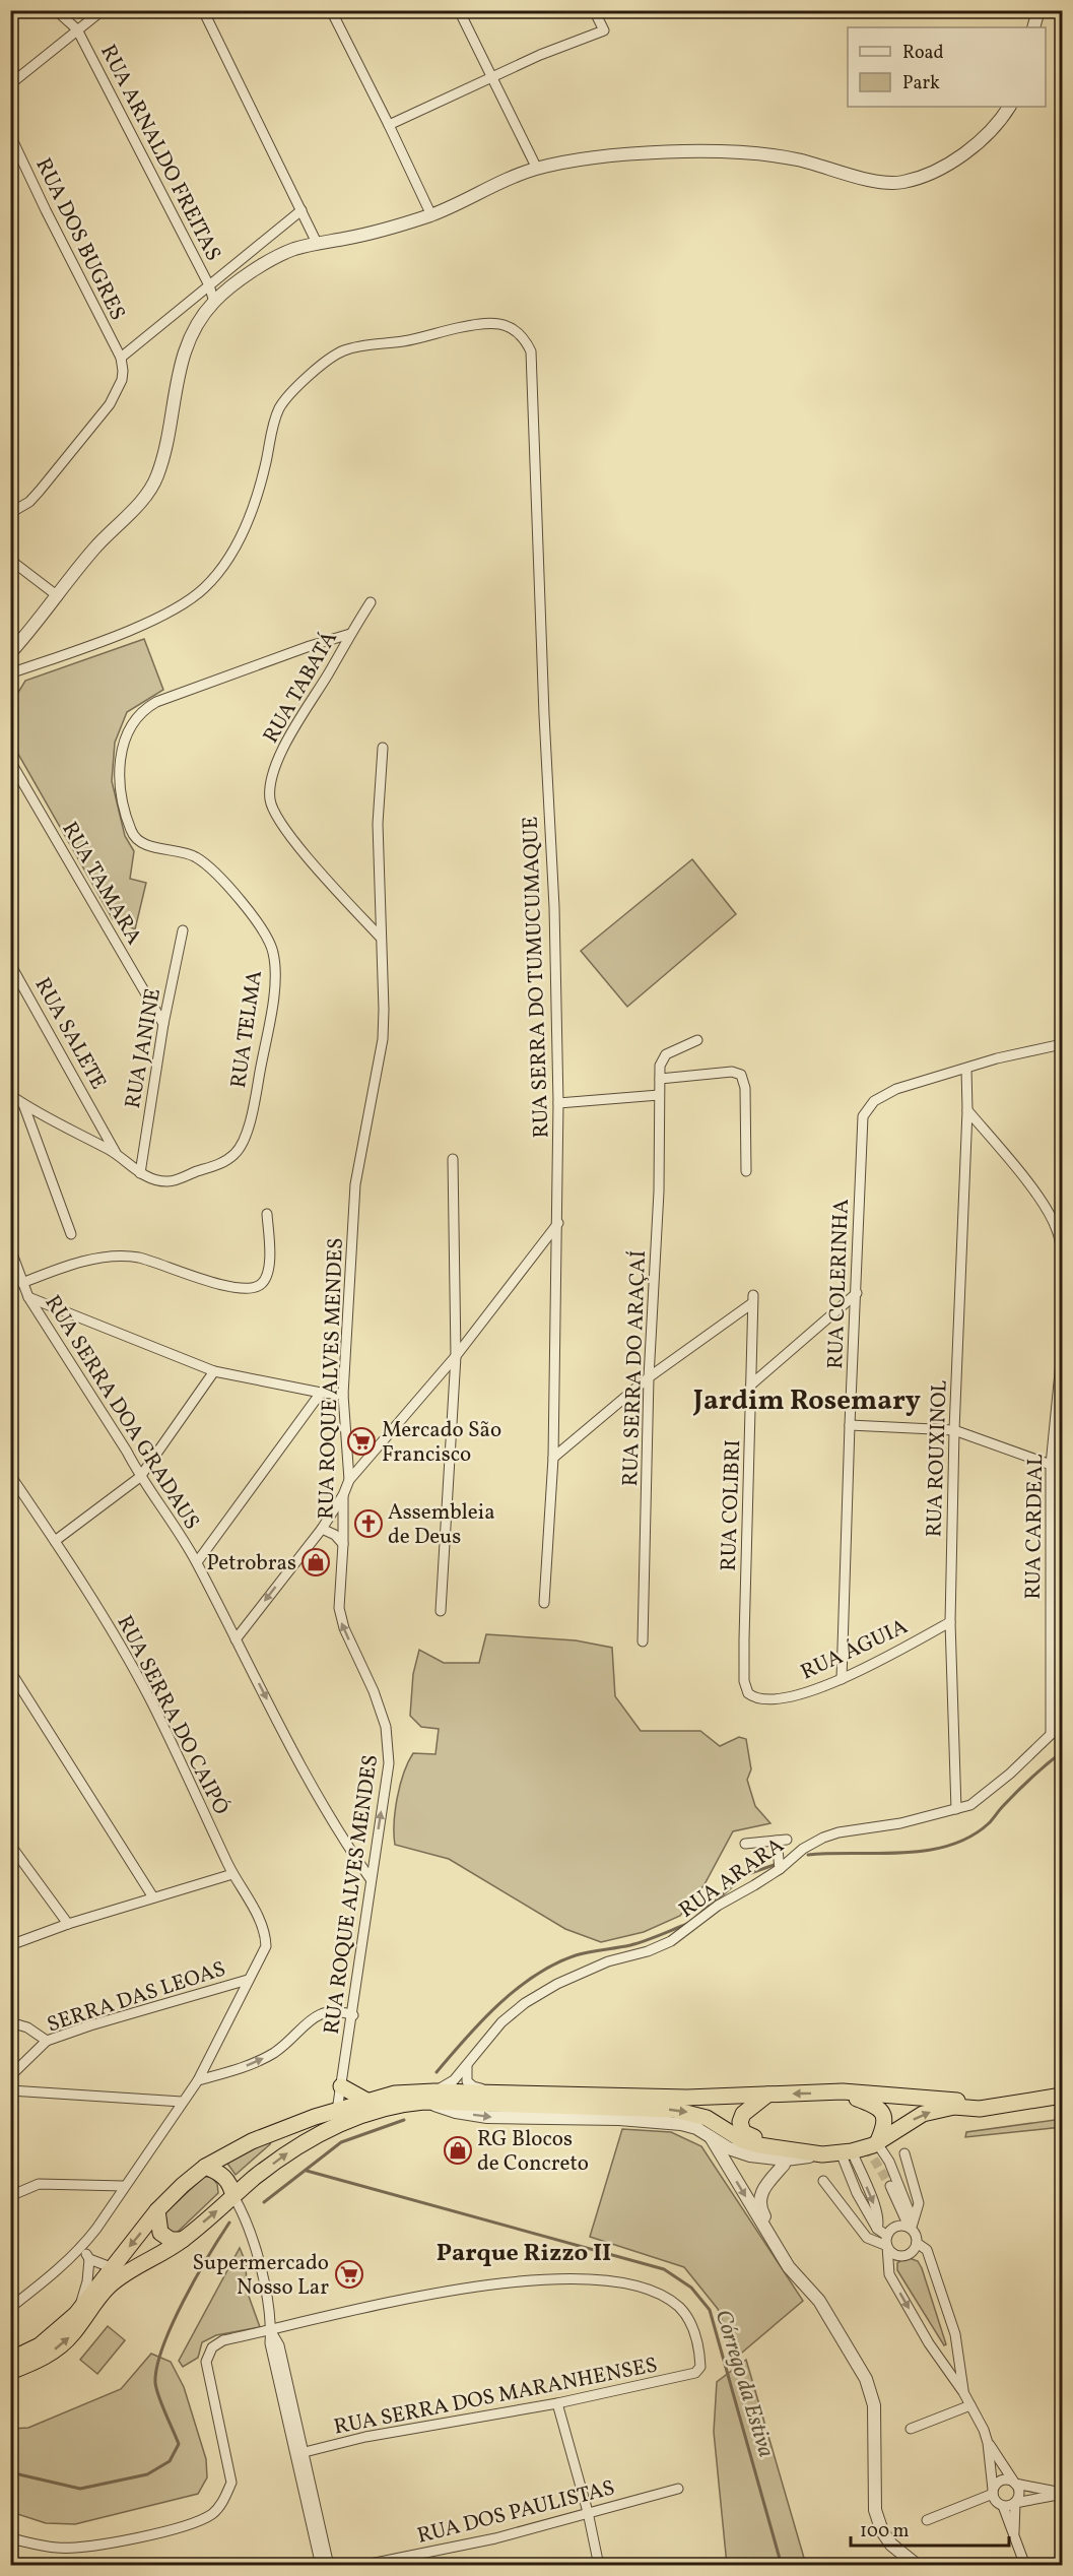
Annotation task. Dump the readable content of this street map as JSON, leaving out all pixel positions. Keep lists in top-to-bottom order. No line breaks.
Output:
{"streets":{"street":["RUA ARNALDO FREITAS","RUA DOS BUGRES","RUA TABATÁ","RUA TAMARA","RUA SERRA DO TUMUCUMAQUE","RUA TELMA","RUA SALETE","RUA JANINE","RUA COLERINHA","RUA SERRA DO ARAÇAÍ","RUA ROQUE ALVES MENDES","RUA SERRA DOA GRADAUS","RUA ROUXINOL","RUA COLIBRI","RUA CARDEAL","RUA ÁGUIA","RUA SERRA DO CAIPÓ","RUA ARARA","SERRA DAS LEOAS","RUA SERRA DOS MARANHENSES","RUA DOS PAULISTAS"]},"crossings":[["RUA TABATÁ","RUA TELMA"],["RUA TABATÁ","RUA ROQUE ALVES MENDES"],["RUA TAMARA","RUA JANINE"],["RUA TELMA","RUA SALETE"],["RUA TELMA","RUA JANINE"],["RUA COLERINHA","RUA ROUXINOL"],["RUA COLERINHA","RUA ÁGUIA"],["RUA SERRA DO ARAÇAÍ","RUA COLIBRI"],["RUA ROQUE ALVES MENDES","RUA SERRA DOA GRADAUS"],["RUA ROUXINOL","RUA ÁGUIA"],["RUA ROUXINOL","RUA ARARA"],["RUA COLIBRI","RUA ÁGUIA"],["RUA CARDEAL","RUA ARARA"],["RUA SERRA DO CAIPÓ","SERRA DAS LEOAS"]],"one_way":["RUA SERRA DOA GRADAUS"],"districts":["Jardim Rosemary","Parque Rizzo II"],"water":["Córrego da Estiva"],"places":{"supermarket":["Mercado São Francisco","Supermercado Nosso Lar"],"church":["Assembleia de Deus"],"shop":["Petrobras","RG Blocos de Concreto"]},"legend":["Road","Park"],"scale_bar":"100 m"}
